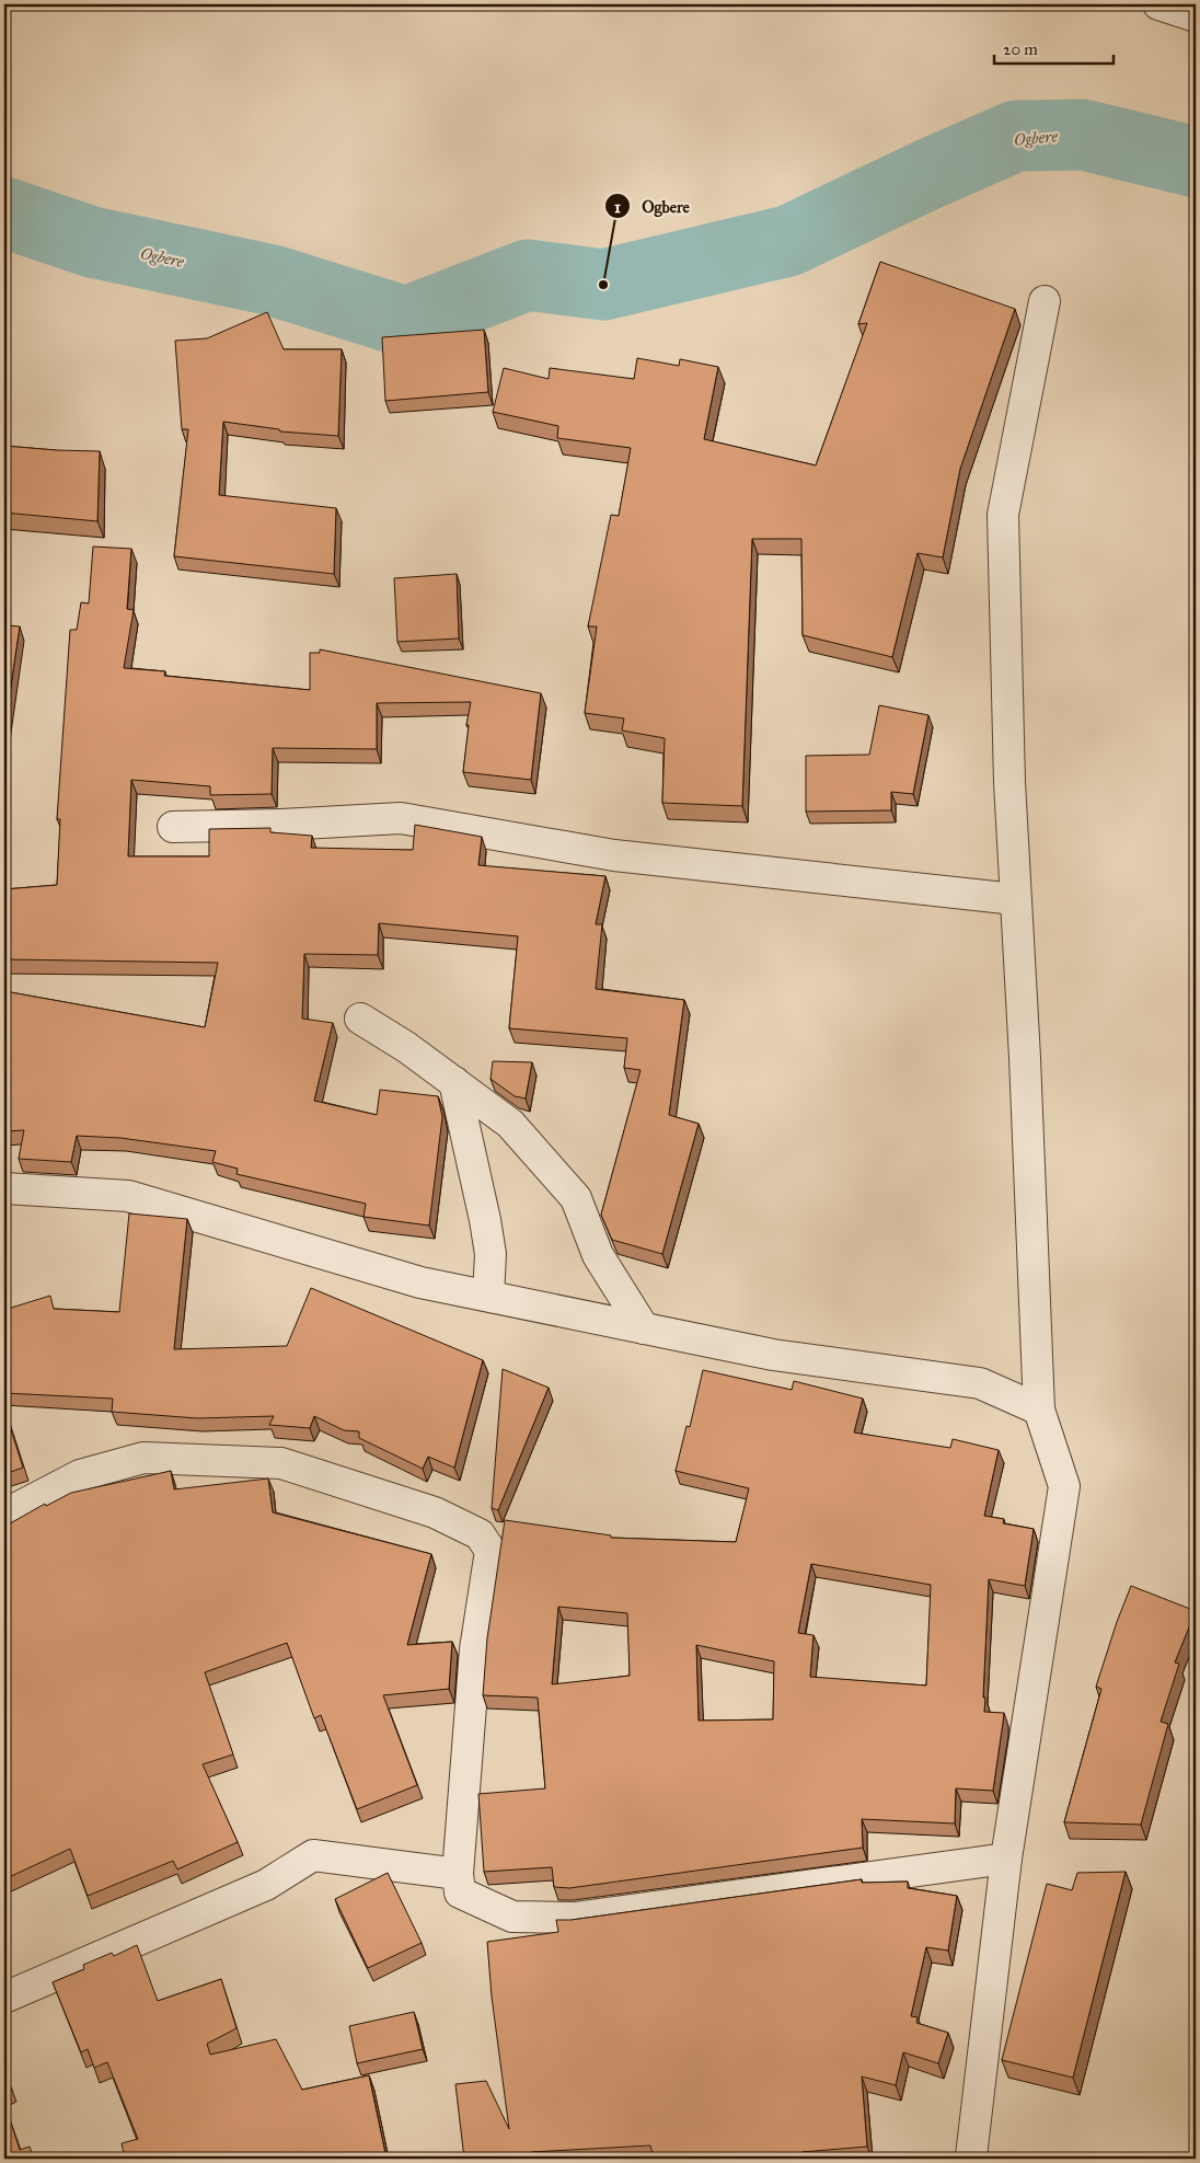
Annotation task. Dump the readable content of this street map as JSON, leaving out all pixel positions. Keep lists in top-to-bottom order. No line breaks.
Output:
{"water":["Ogbere"],"places":["Ogbere"],"scale_bar":"20 m"}
